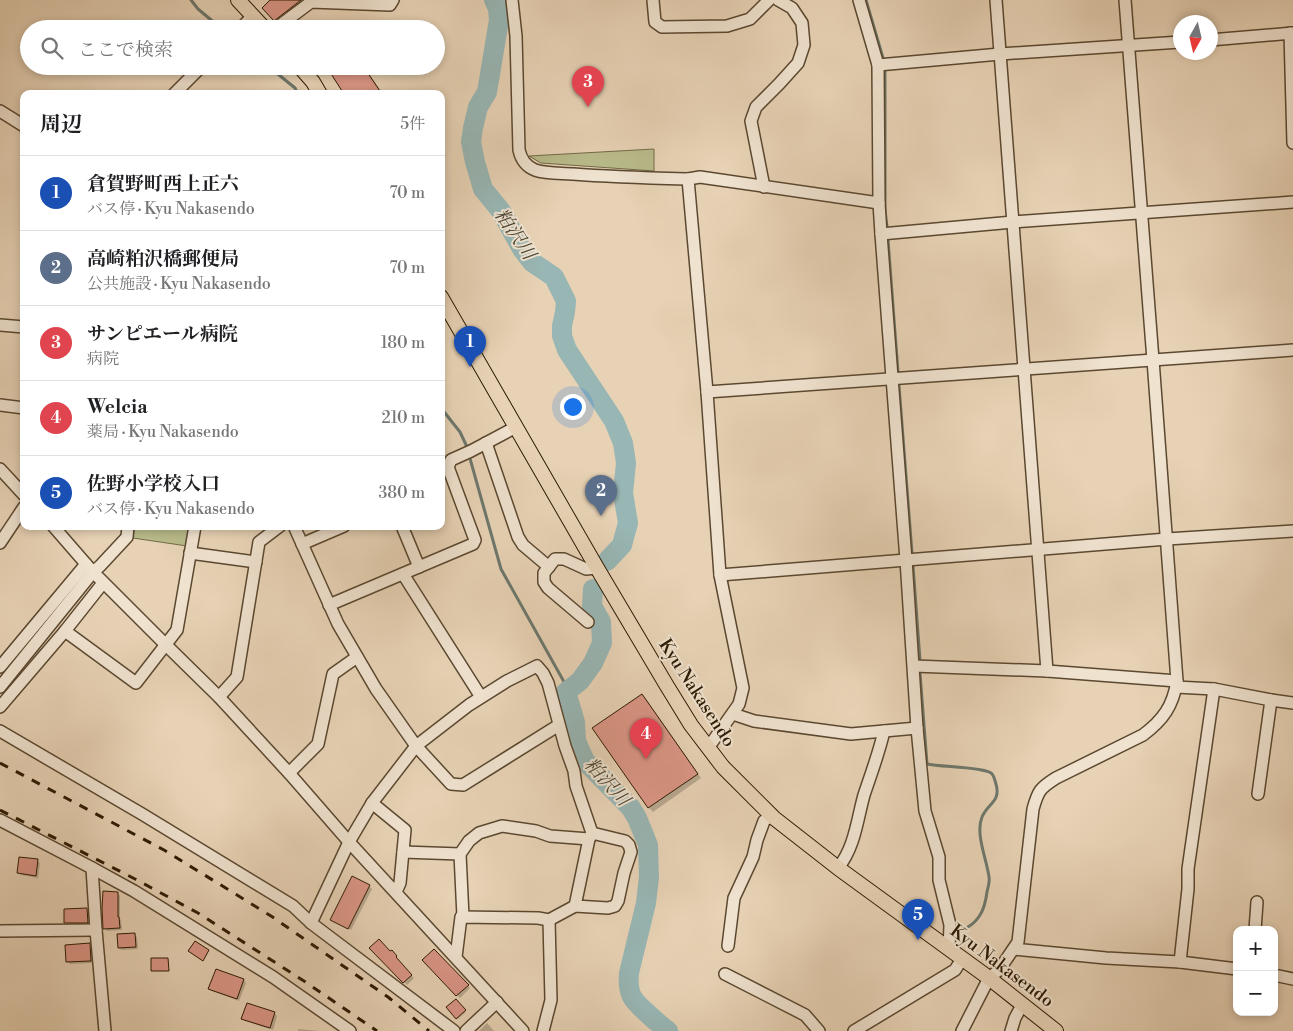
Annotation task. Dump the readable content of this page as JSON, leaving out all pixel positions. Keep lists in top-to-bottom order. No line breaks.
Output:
{"streets":{"main road":["Kyu Nakasendo"]},"water":["粕沢川"],"north":"bottom","page":{"search":"ここで検索","pins":["3","1","2","4","5"],"heading":["周辺","5件"],"list":[{"mark":"1","name":"倉賀野町西上正六","note":"バス停 · Kyu Nakasendo","value":"70 m"},{"mark":"2","name":"高崎粕沢橋郵便局","note":"公共施設 · Kyu Nakasendo","value":"70 m"},{"mark":"3","name":"サンピエール病院","note":"病院","value":"180 m"},{"mark":"4","name":"Welcia","note":"薬局 · Kyu Nakasendo","value":"210 m"},{"mark":"5","name":"佐野小学校入口","note":"バス停 · Kyu Nakasendo","value":"380 m"}],"map_buttons":["+","−"]}}
